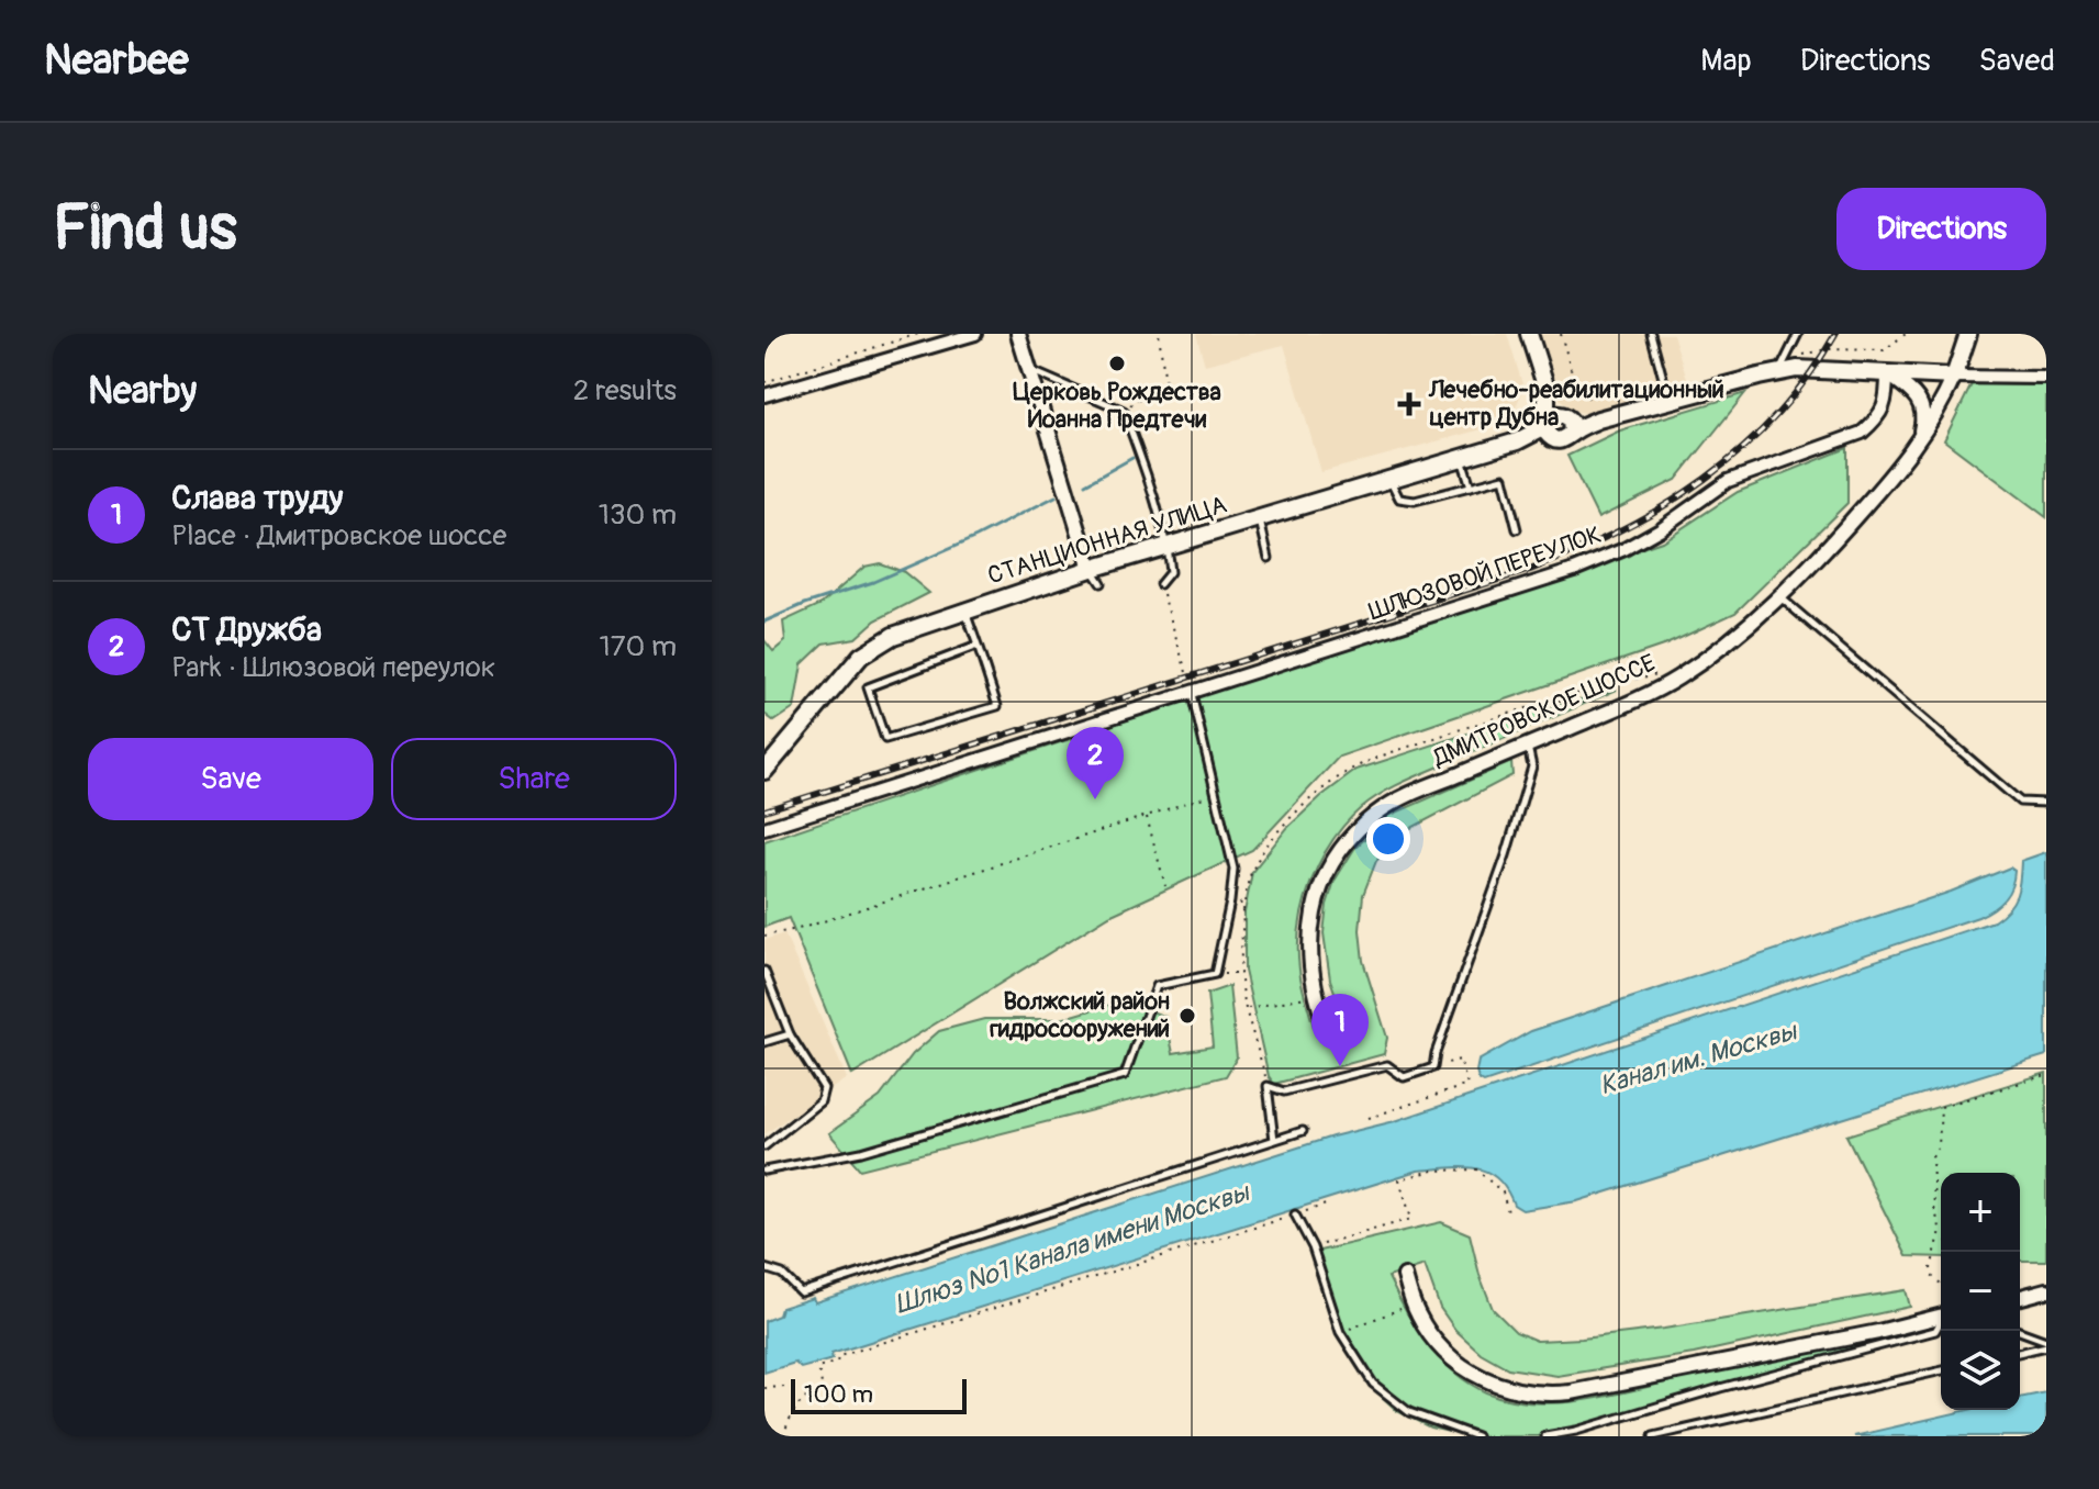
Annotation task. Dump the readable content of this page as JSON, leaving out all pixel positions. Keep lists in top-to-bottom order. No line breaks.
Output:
{"streets":{"main road":["СТАНЦИОННАЯ УЛИЦА","ДМИТРОВСКОЕ ШОССЕ"],"street":["ШЛЮЗОВОЙ ПЕРЕУЛОК"]},"crossings":[["СТАНЦИОННАЯ УЛИЦА","ШЛЮЗОВОЙ ПЕРЕУЛОК"],["СТАНЦИОННАЯ УЛИЦА","ДМИТРОВСКОЕ ШОССЕ"]],"water":["Канал им. Москвы","Шлюз №1 Канала имени Москвы"],"places":{"other":["Церковь Рождества Иоанна Предтечи","Волжский район гидросооружений"],"health":["Лечебно-реабилитационный центр Дубна"]},"scale_bar":"100 m","page":{"header":"Nearbee","nav":["Map","Directions","Saved"],"buttons":["Directions",["Save","Share"]],"title":"Find us","heading":["Nearby","2 results"],"list":[{"mark":"1","name":"Слава труду","note":"Place · Дмитровское шоссе","value":"130 m"},{"mark":"2","name":"СТ Дружба","note":"Park · Шлюзовой переулок","value":"170 m"}],"pins":["2","1"],"map_buttons":["+","−"],"scale":"100 m"}}
